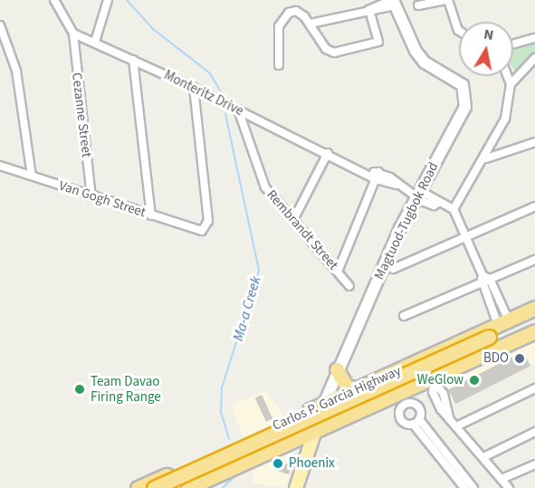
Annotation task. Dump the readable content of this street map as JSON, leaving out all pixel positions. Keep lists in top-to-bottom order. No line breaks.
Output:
{"streets":{"highway":["Carlos P. Garcia Highway"],"main road":["Magtuod-Tugbok Road"],"street":["Monteritz Drive","Cezanne Street","Van Gogh Street","Rembrandt Street"]},"crossings":[["Monteritz Drive","Cezanne Street"],["Monteritz Drive","Van Gogh Street"],["Monteritz Drive","Rembrandt Street"],["Cezanne Street","Van Gogh Street"],["Magtuod-Tugbok Road","Carlos P. Garcia Highway"]],"water":["Ma-a Creek"],"places":["BDO","WeGlow","Team Davao Firing Range","Phoenix"],"north":"top"}
